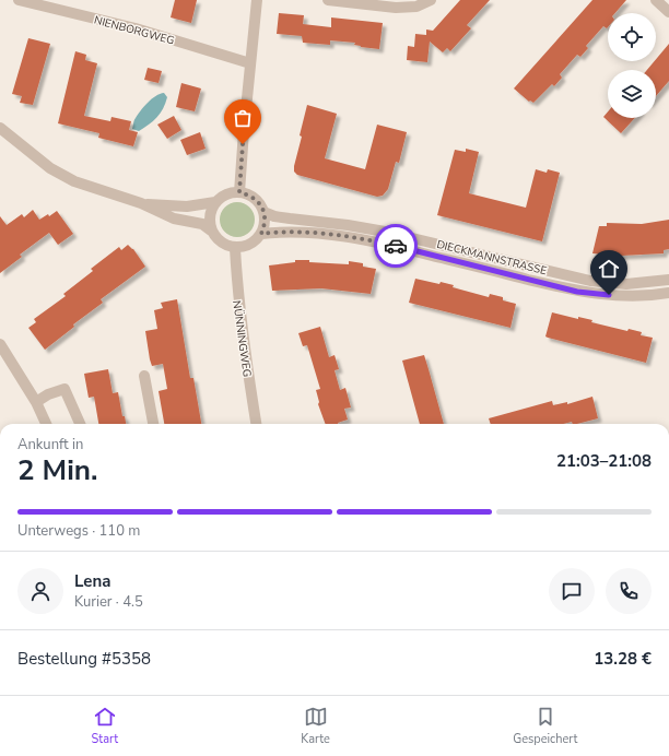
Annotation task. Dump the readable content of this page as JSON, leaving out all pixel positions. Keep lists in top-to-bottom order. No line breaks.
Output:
{"streets":{"street":["NIENBORGWEG","DIECKMANNSTRASSE","NÜNNINGWEG"]},"crossings":[["DIECKMANNSTRASSE","NÜNNINGWEG"]],"page":{"heading":["2 Min.","Ankunft in","21:03–21:08"],"panel":["Lena","Kurier · 4.5","Bestellung #5358","13.28 €"],"bar":"Unterwegs · 110 m","tabs":["Start","Karte","Gespeichert"]}}
